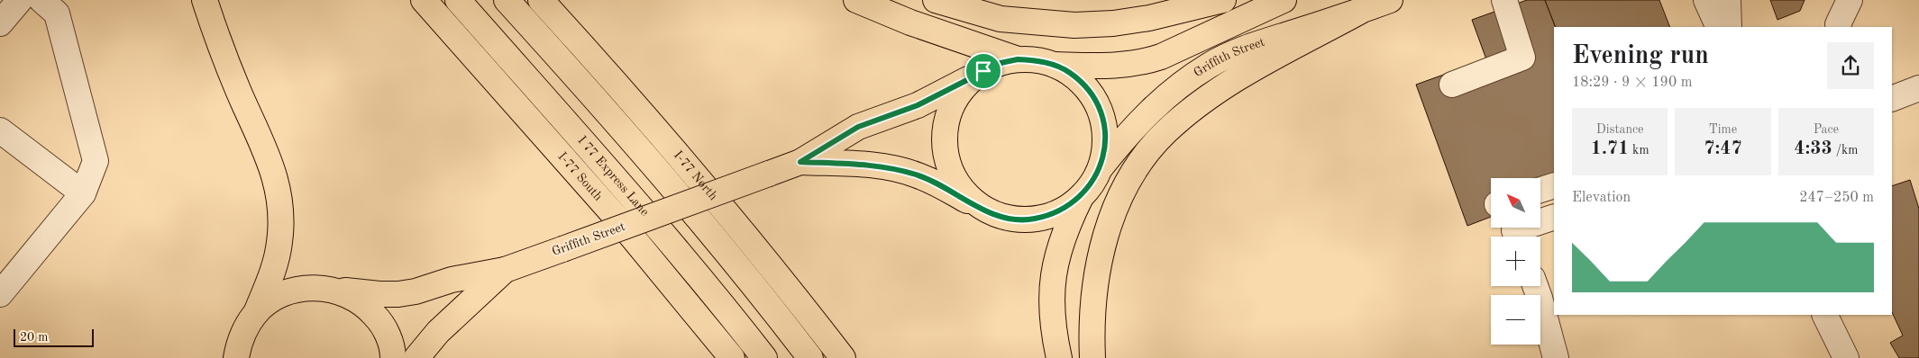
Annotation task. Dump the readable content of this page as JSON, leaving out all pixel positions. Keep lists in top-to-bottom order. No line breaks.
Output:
{"streets":{"main road":["Griffith Street","I-77 North","I-77 South","I 77 Express Lane"]},"scale_bar":"20 m","north":"top left","page":{"heading":["Evening run","18:29 · 9 × 190 m"],"stats":[["Distance","1.71 km"],["Time","7:47"],["Pace","4:33 /km"]],"map_buttons":["+","−"],"chart":["Elevation","247–250 m"],"scale":"20 m"}}
